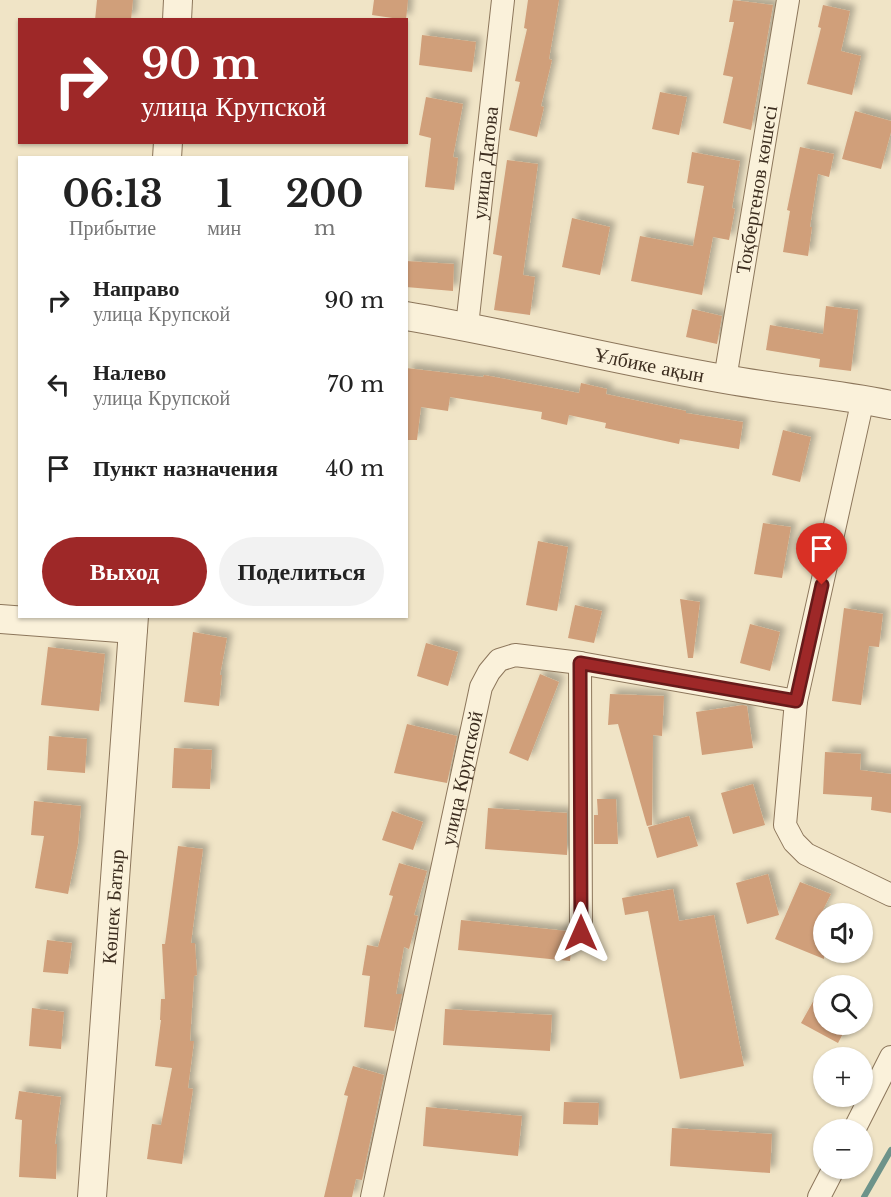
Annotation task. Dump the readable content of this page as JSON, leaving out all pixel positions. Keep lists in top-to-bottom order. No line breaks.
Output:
{"streets":{"street":["улица Датова","Тоқбергенов көшесі","Ұлбике ақын","улица Крупской","Көшек Батыр"]},"crossings":[["улица Датова","Ұлбике ақын"],["Тоқбергенов көшесі","Ұлбике ақын"]],"page":{"turn":["90 m","улица Крупской"],"eta":["06:13","Прибытие","1","мин","200","m"],"list":[{"name":"Направо","note":"улица Крупской","value":"90 m"},{"name":"Налево","note":"улица Крупской","value":"70 m"},{"name":"Пункт назначения","value":"40 m"}],"buttons":["Выход","Поделиться"],"map_buttons":["+","−"]}}
